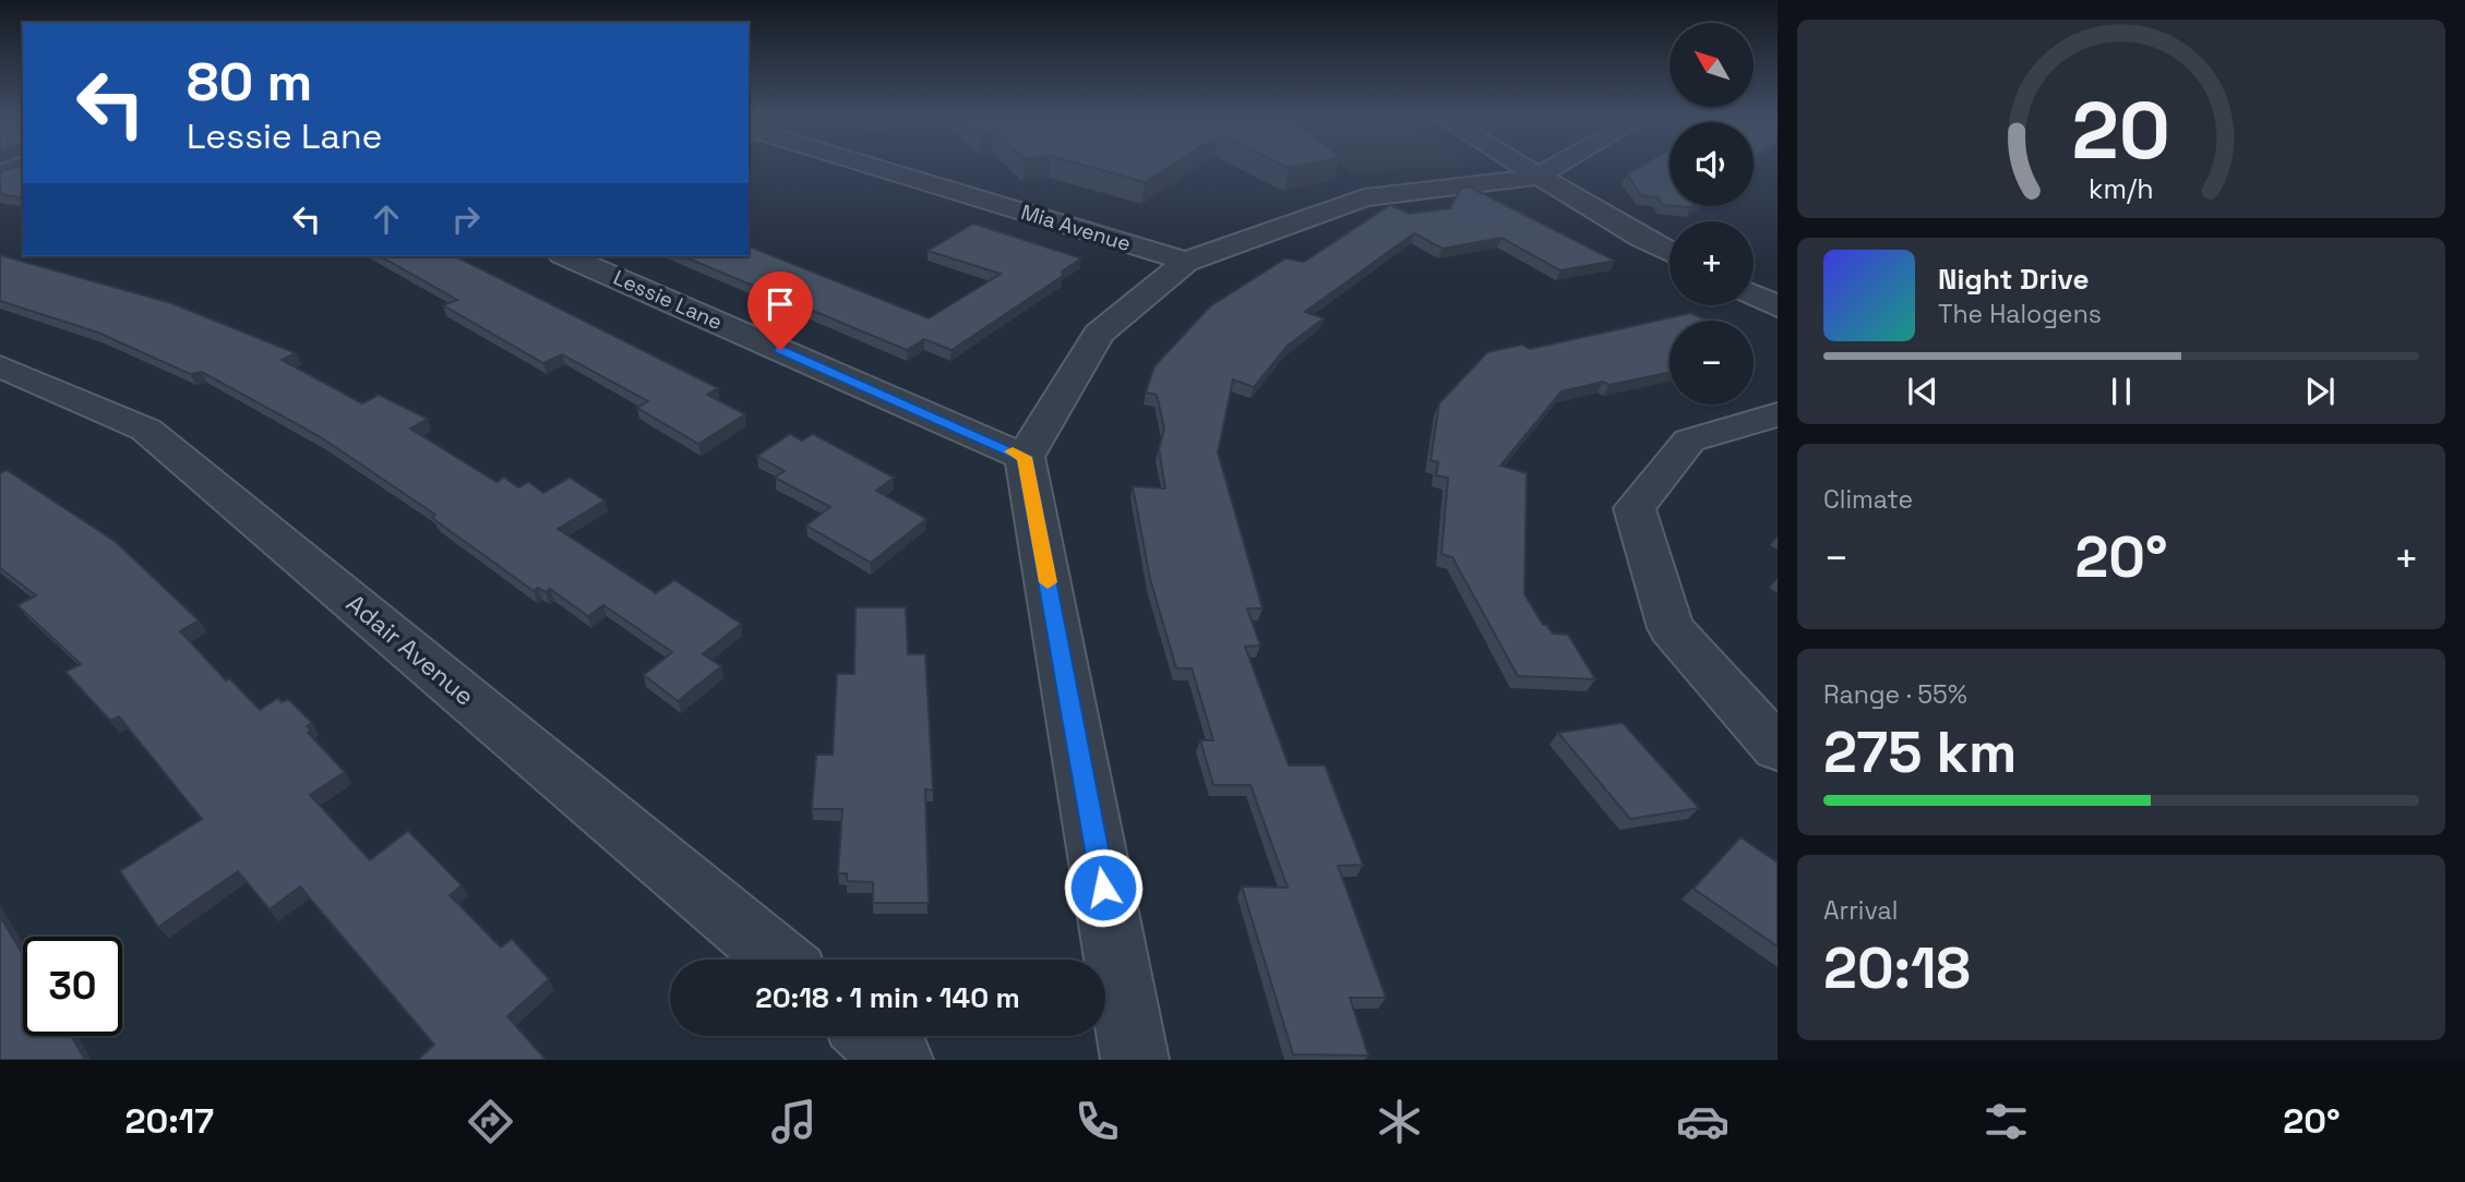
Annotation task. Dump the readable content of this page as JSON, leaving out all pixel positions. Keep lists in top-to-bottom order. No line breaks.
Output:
{"streets":{"street":["Mia Avenue","Lessie Lane","Adair Avenue"]},"north":"top left","page":{"map_buttons":["+","−"],"turn":["80 m","Lessie Lane"],"song":["Night Drive","The Halogens"],"tile":["Climate",["Range · 55%","275 km"],["Arrival","20:18"]],"heat":["−","20°","+"],"limit":"30","trip":"20:18 · 1 min · 140 m","tabs":["20:17","20°"],"gauge":["20","km/h"]}}
